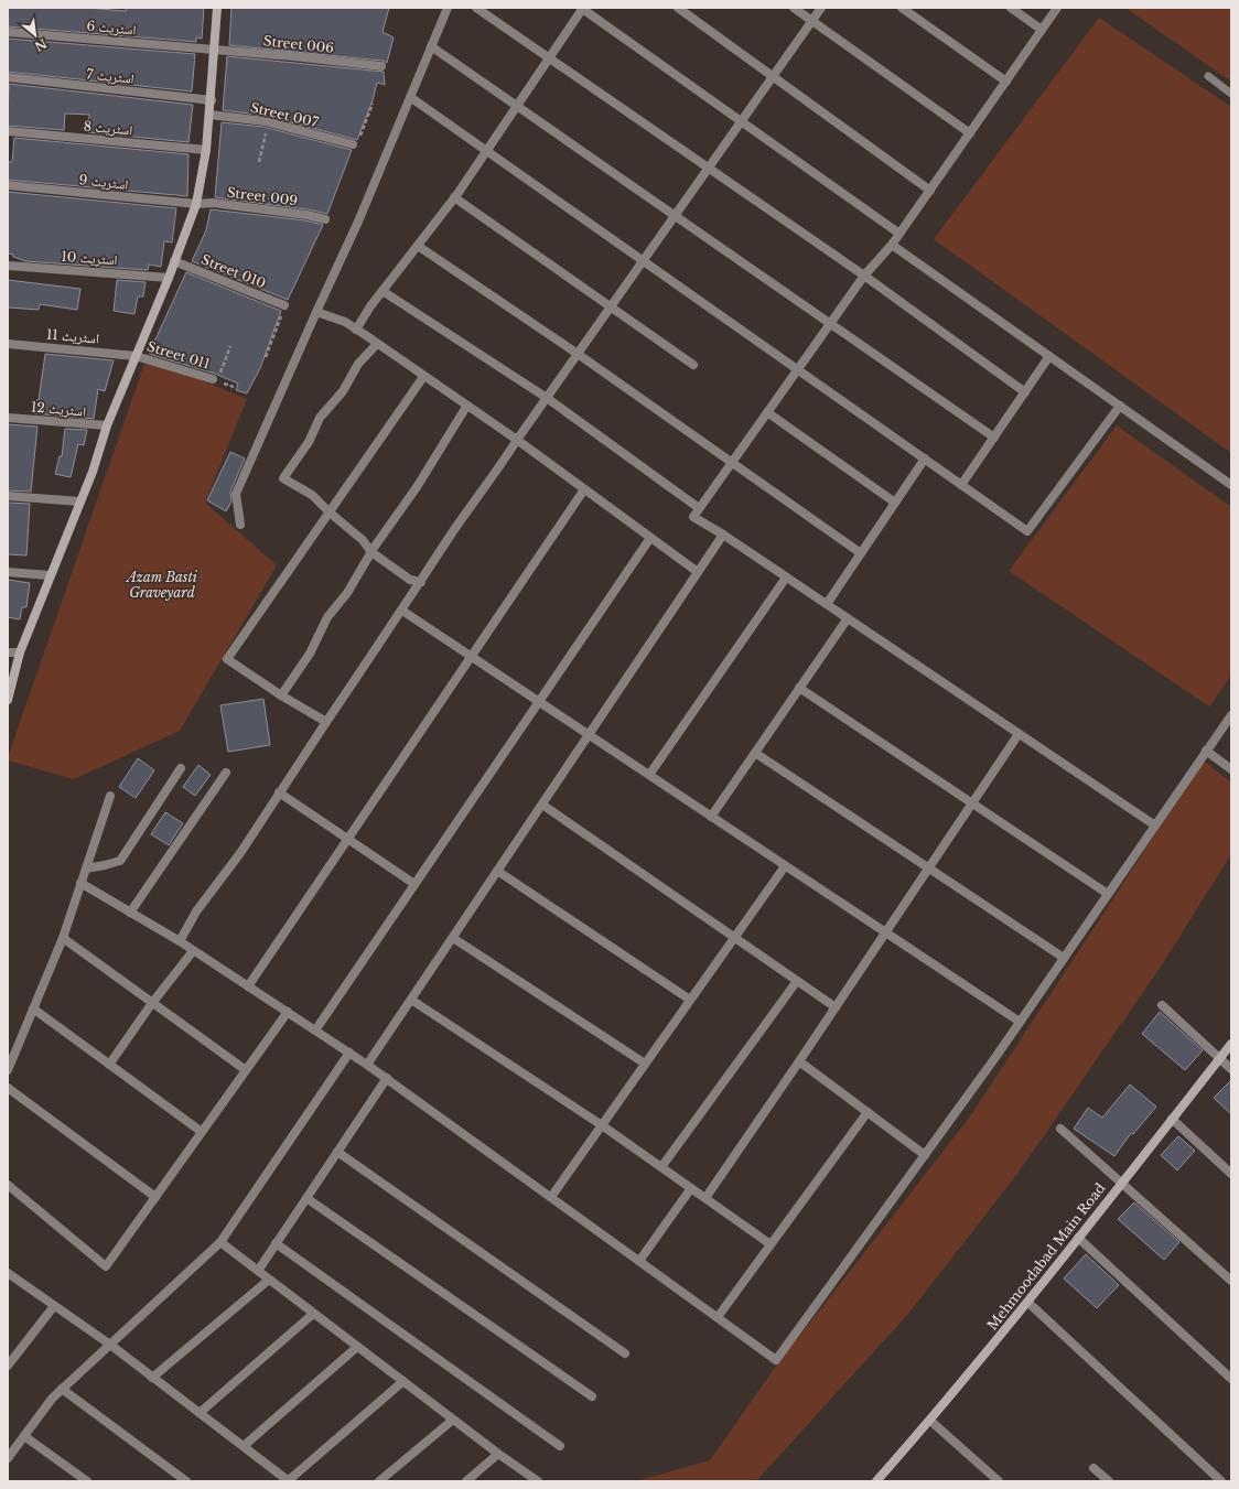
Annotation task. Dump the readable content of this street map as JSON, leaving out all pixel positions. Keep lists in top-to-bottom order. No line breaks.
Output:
{"streets":{"street":["اسٹریٹ 6","Street 006","اسٹریٹ 7","Street 007","اسٹریٹ 8","اسٹریٹ 9","Street 009","اسٹریٹ 10","Street 010","اسٹریٹ 11","Street 011","اسٹریٹ 12","Mehmoodabad Main Road"]},"crossings":[["اسٹریٹ 6","Street 006"],["اسٹریٹ 9","Street 009"],["اسٹریٹ 11","Street 011"]],"parks":["Azam Basti Graveyard"],"north":"bottom right"}
